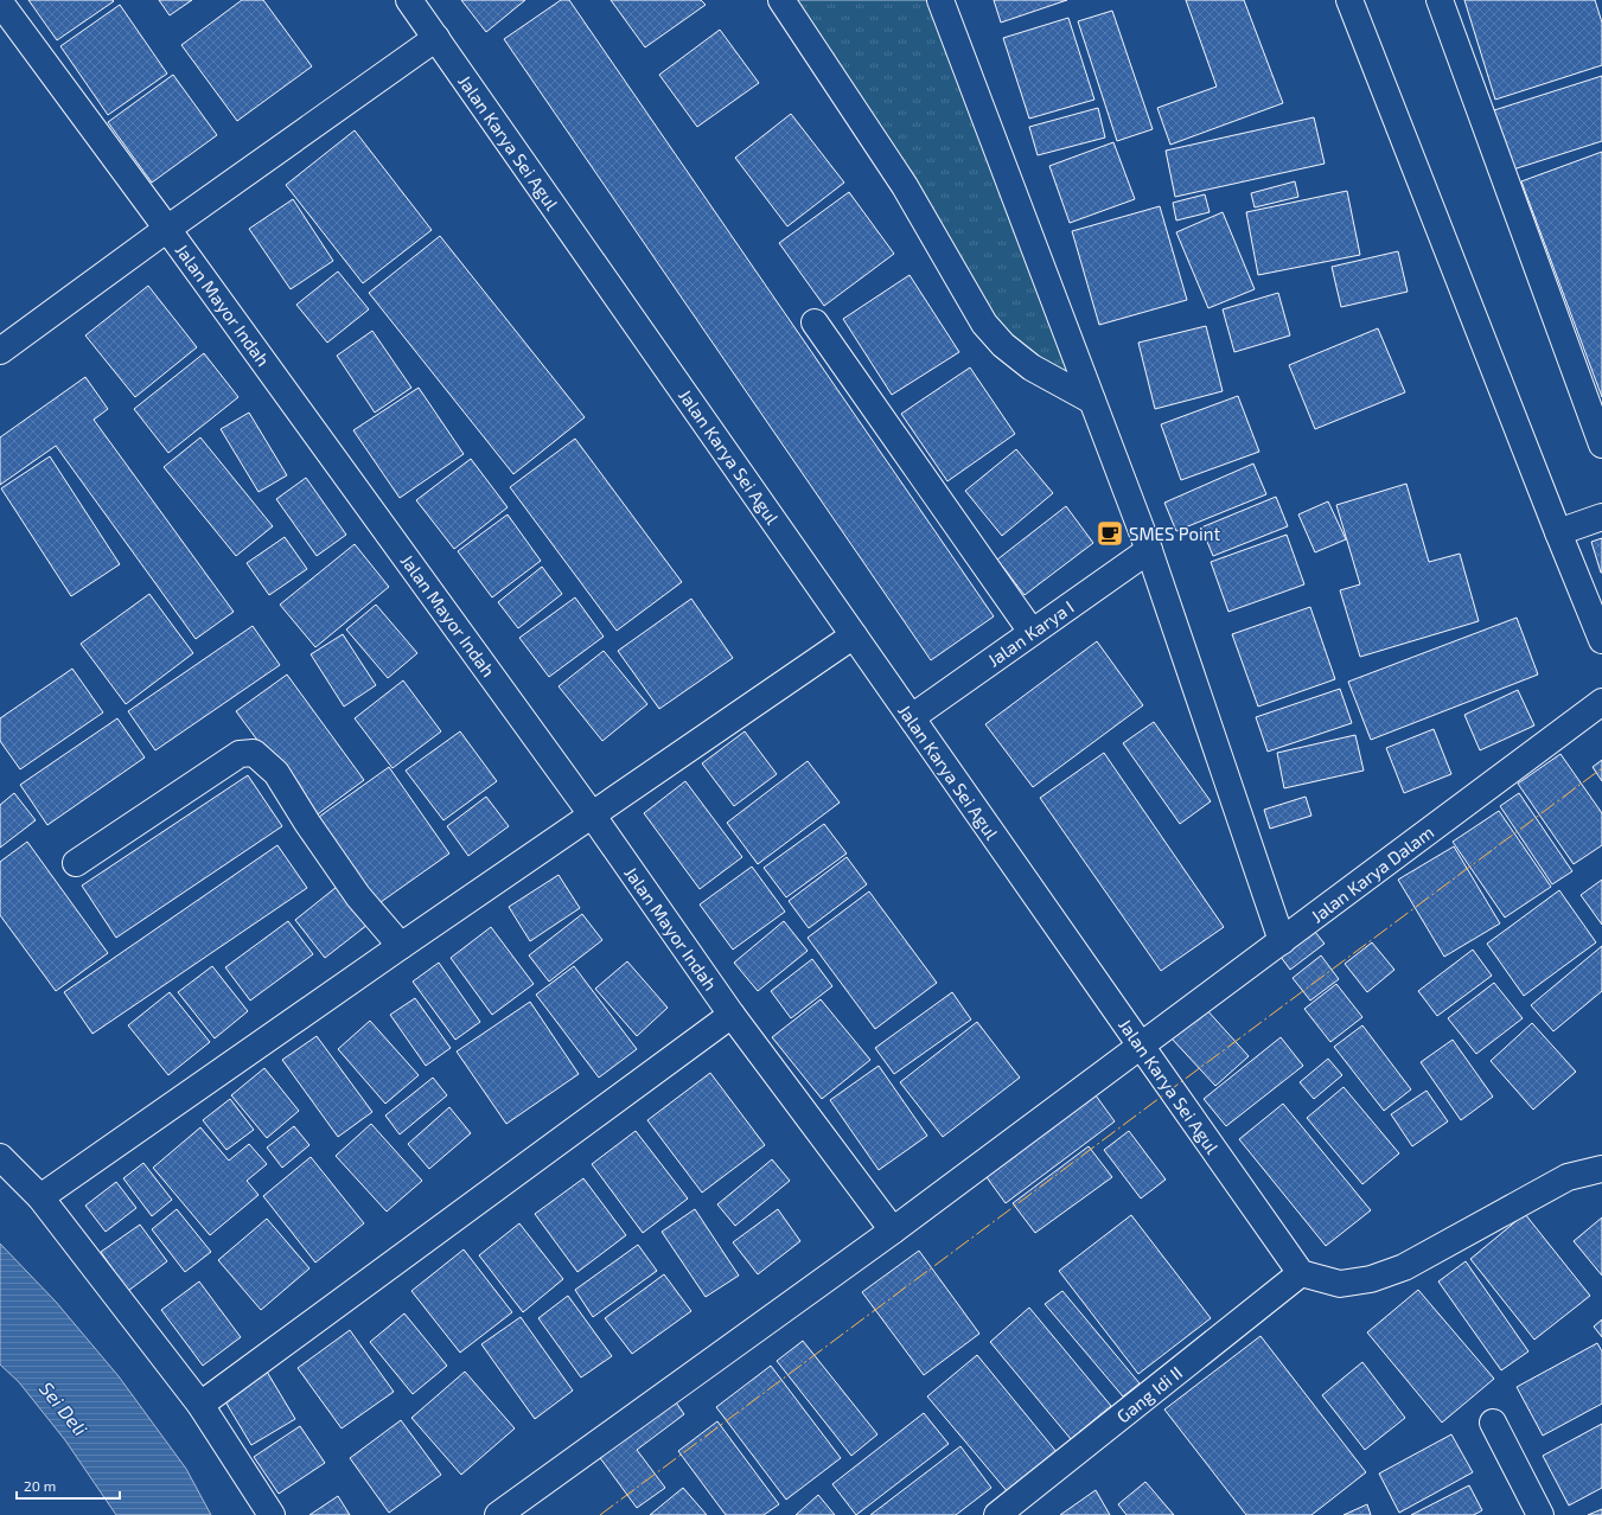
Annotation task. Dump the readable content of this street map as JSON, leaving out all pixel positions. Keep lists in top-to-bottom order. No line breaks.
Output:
{"streets":{"street":["Jalan Karya Sei Agul","Jalan Mayor Indah","Jalan Karya I","Jalan Karya Dalam","Gang Idi II"]},"crossings":[["Jalan Karya Sei Agul","Jalan Karya I"],["Jalan Karya Sei Agul","Jalan Karya Dalam"],["Jalan Karya Sei Agul","Gang Idi II"],["Jalan Mayor Indah","Jalan Karya Dalam"]],"water":["Sei Deli"],"places":{"cafe":["SMES Point"]},"scale_bar":"20 m"}
